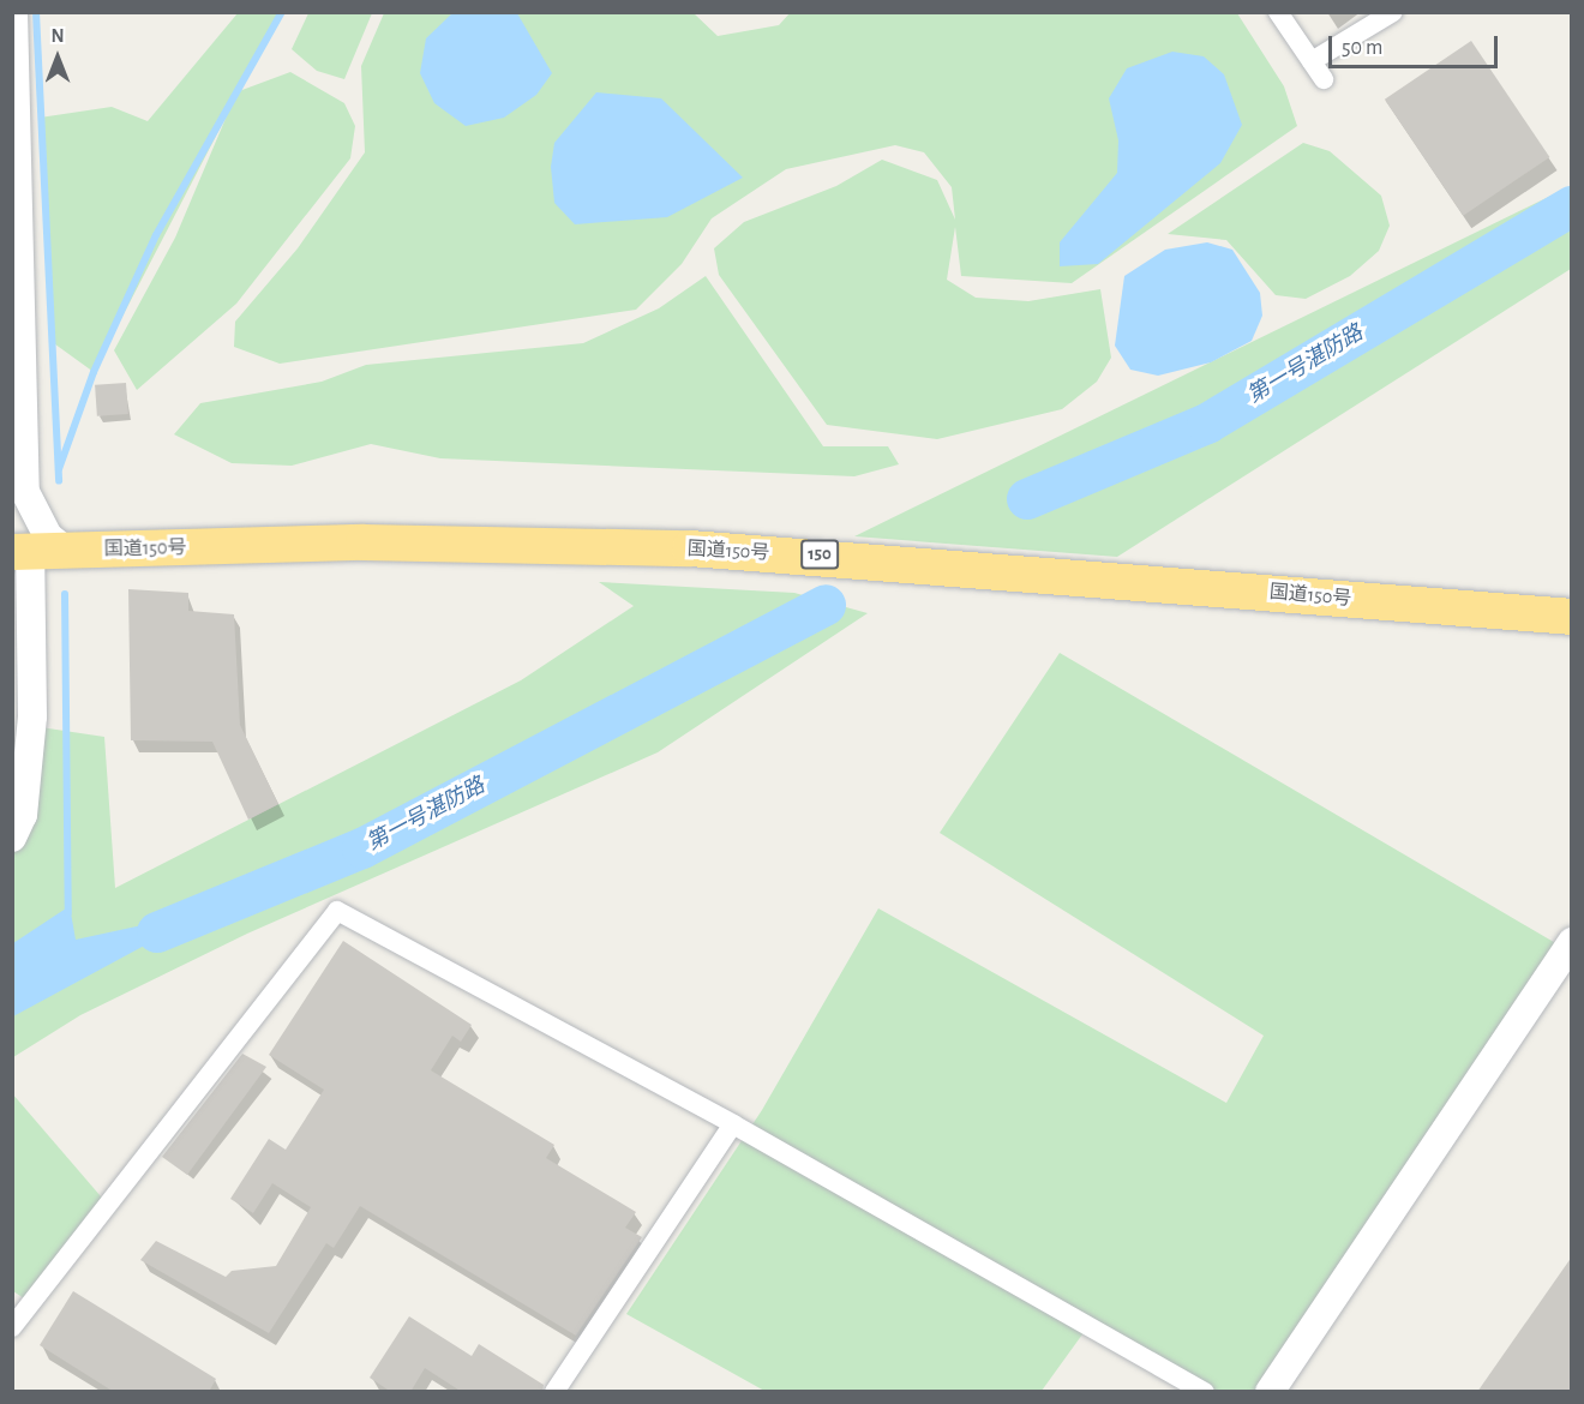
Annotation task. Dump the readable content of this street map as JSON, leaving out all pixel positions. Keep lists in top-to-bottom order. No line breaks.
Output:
{"streets":{"highway":["国道150号","150"]},"water":["第一号湛防路"],"scale_bar":"50 m","north":"top"}
